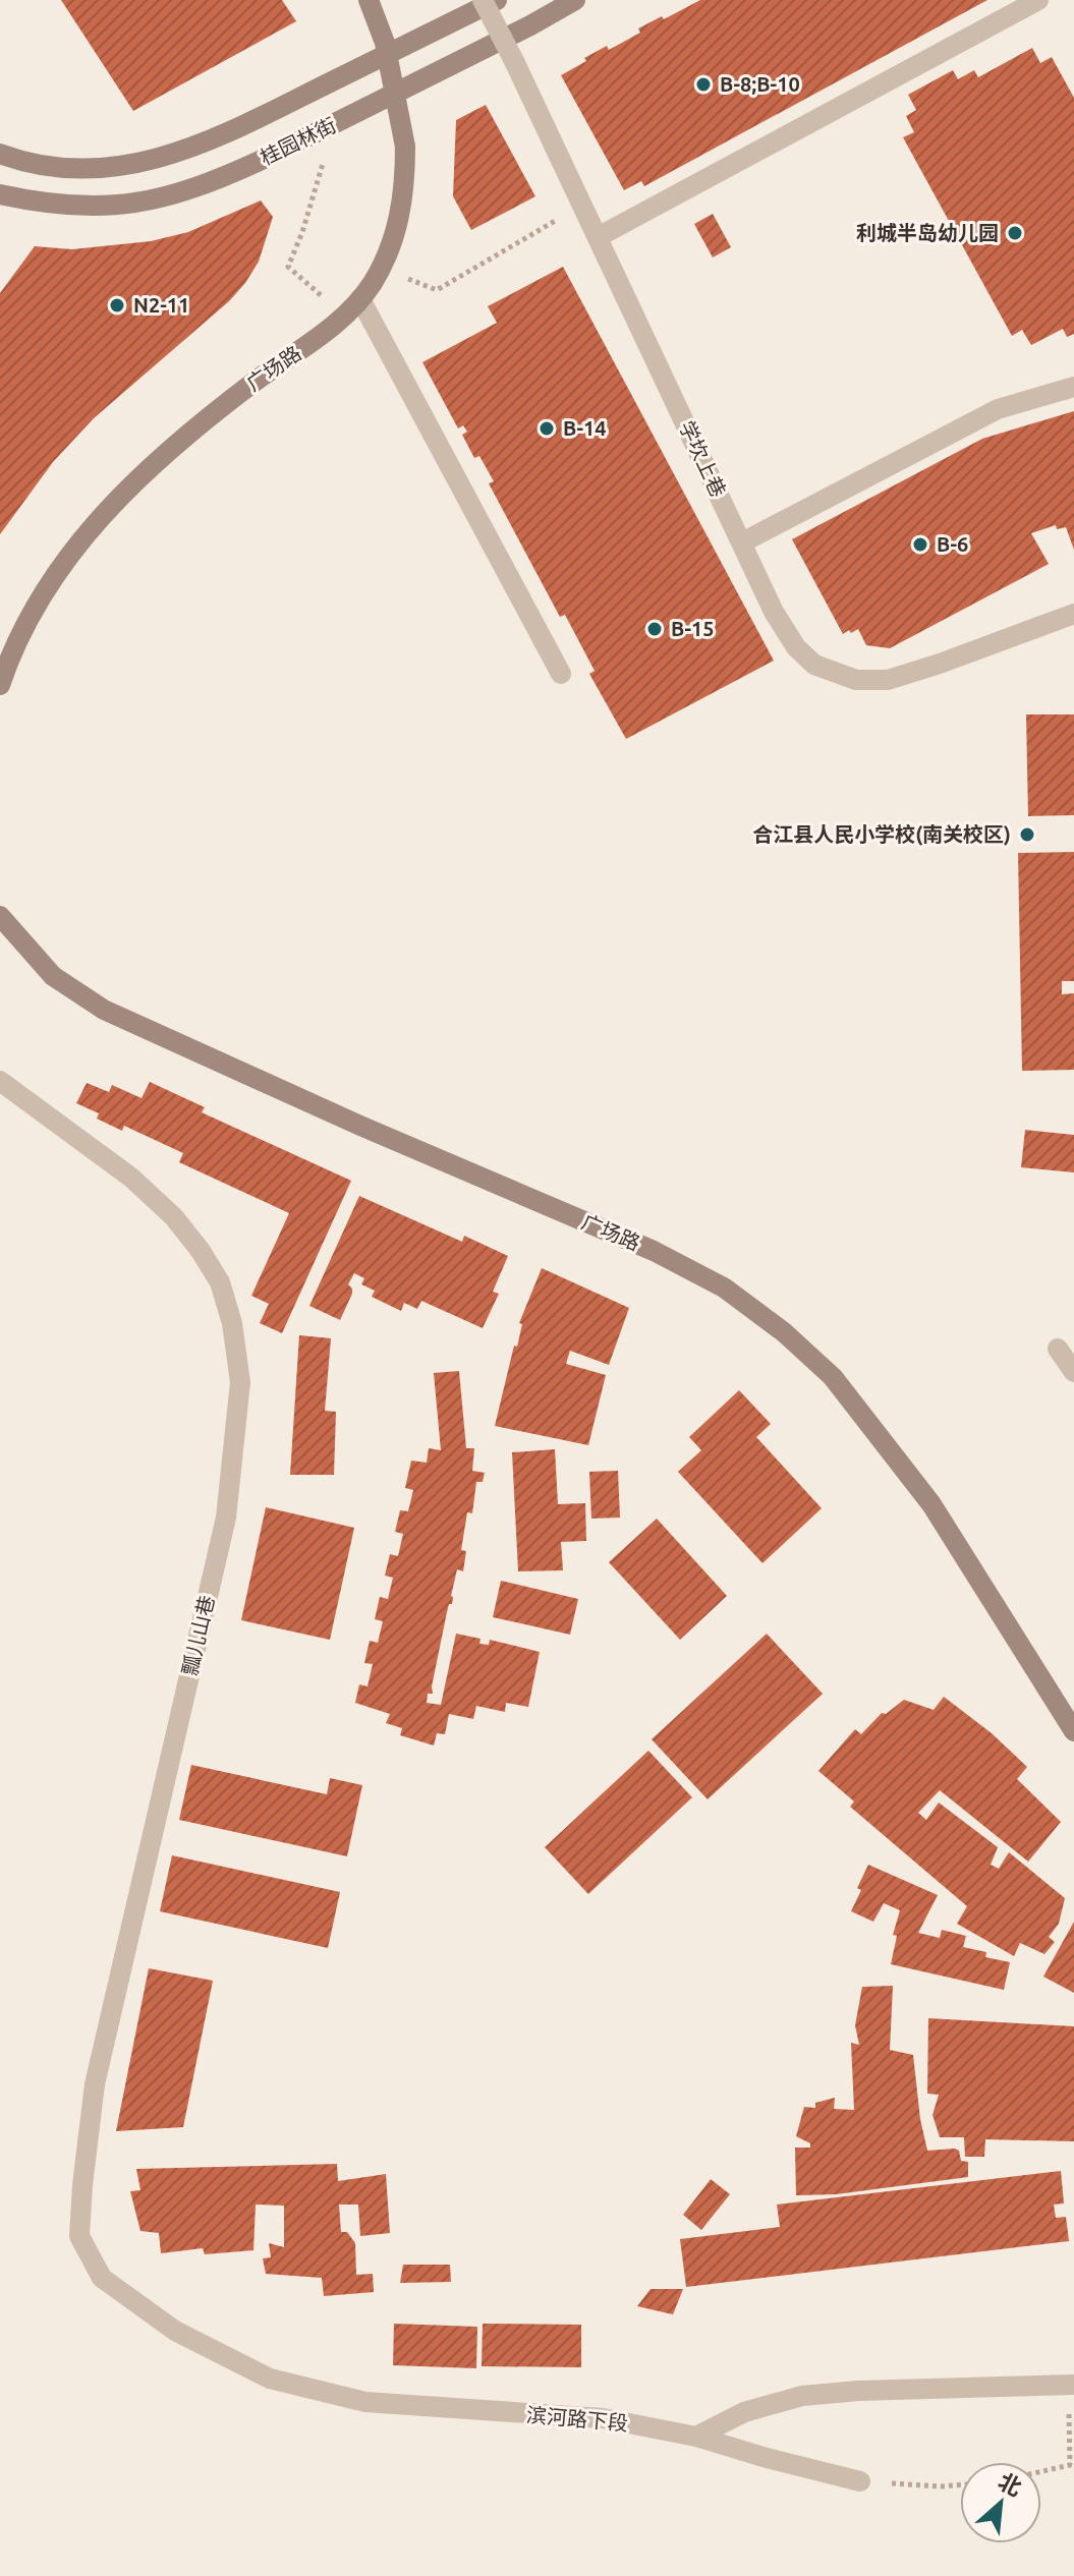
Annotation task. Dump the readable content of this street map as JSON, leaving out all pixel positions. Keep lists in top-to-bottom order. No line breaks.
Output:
{"streets":{"main road":["桂园林街","广场路"],"street":["学坎上巷","瓢儿山巷","滨河路下段"]},"crossings":[["瓢儿山巷","滨河路下段"]],"places":["B-8;B-10","利城半岛幼儿园","N2-11","B-14","B-6","B-15","合江县人民小学校(南关校区)"],"north":"top right"}
